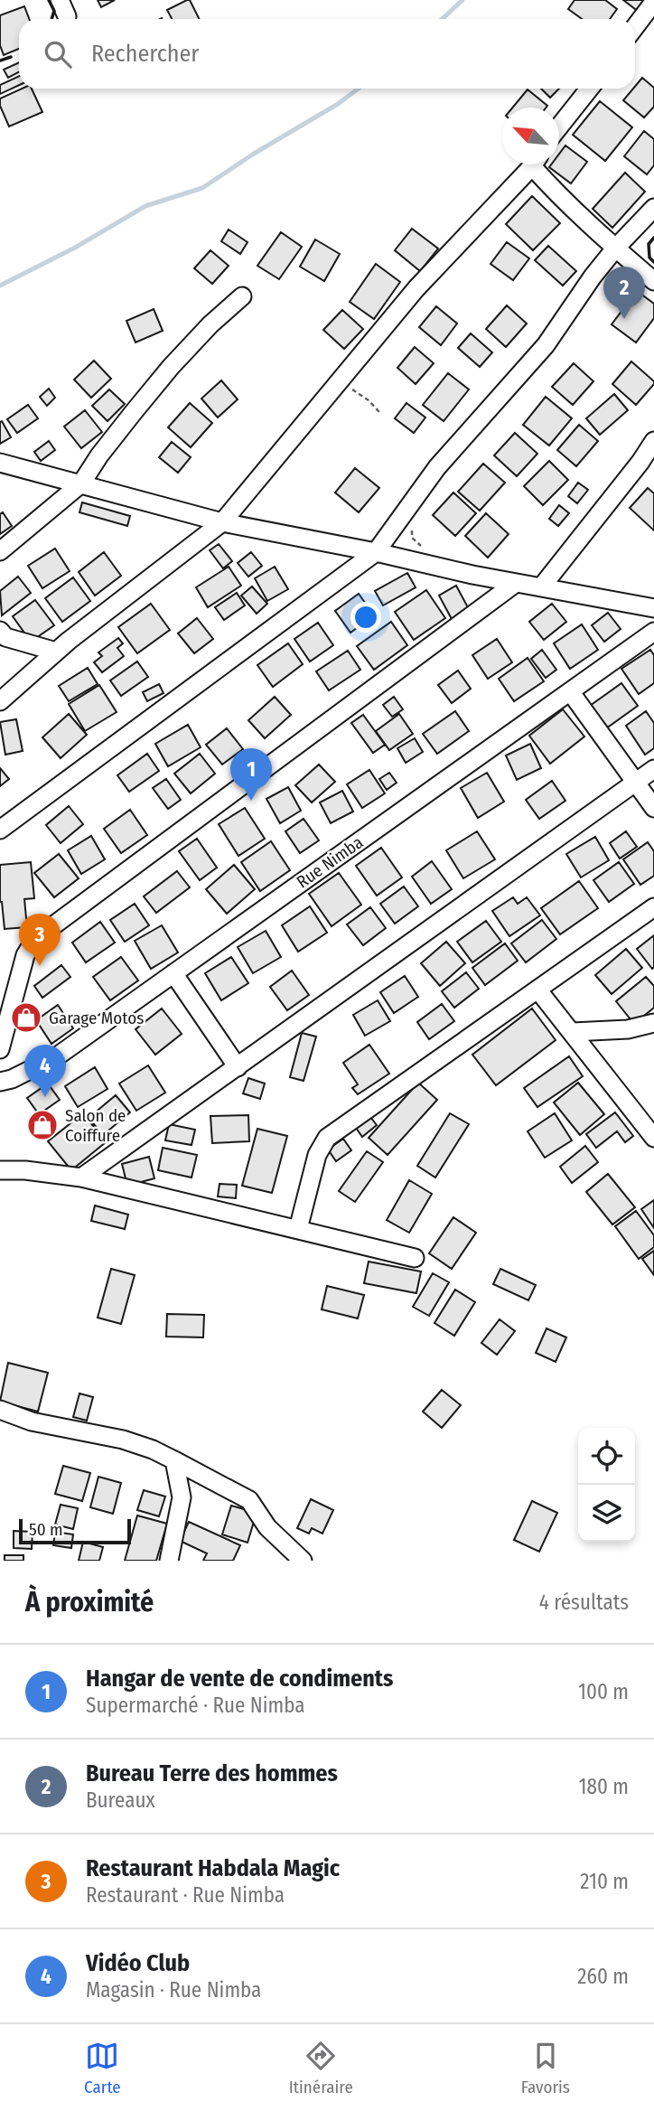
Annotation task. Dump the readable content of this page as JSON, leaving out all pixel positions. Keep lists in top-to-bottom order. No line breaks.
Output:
{"streets":{"street":["Rue Nimba"]},"places":{"shop":["Garage Motos","Salon de Coiffure"]},"scale_bar":"50 m","north":"top left","page":{"search":"Rechercher","pins":["2","1","3","4"],"scale":"50 m","heading":["À proximité","4 résultats"],"list":[{"mark":"1","name":"Hangar de vente de condiments","note":"Supermarché · Rue Nimba","value":"100 m"},{"mark":"2","name":"Bureau Terre des hommes","note":"Bureaux","value":"180 m"},{"mark":"3","name":"Restaurant Habdala Magic","note":"Restaurant · Rue Nimba","value":"210 m"},{"mark":"4","name":"Vidéo Club","note":"Magasin · Rue Nimba","value":"260 m"}],"nav":["Carte","Itinéraire","Favoris"]}}
